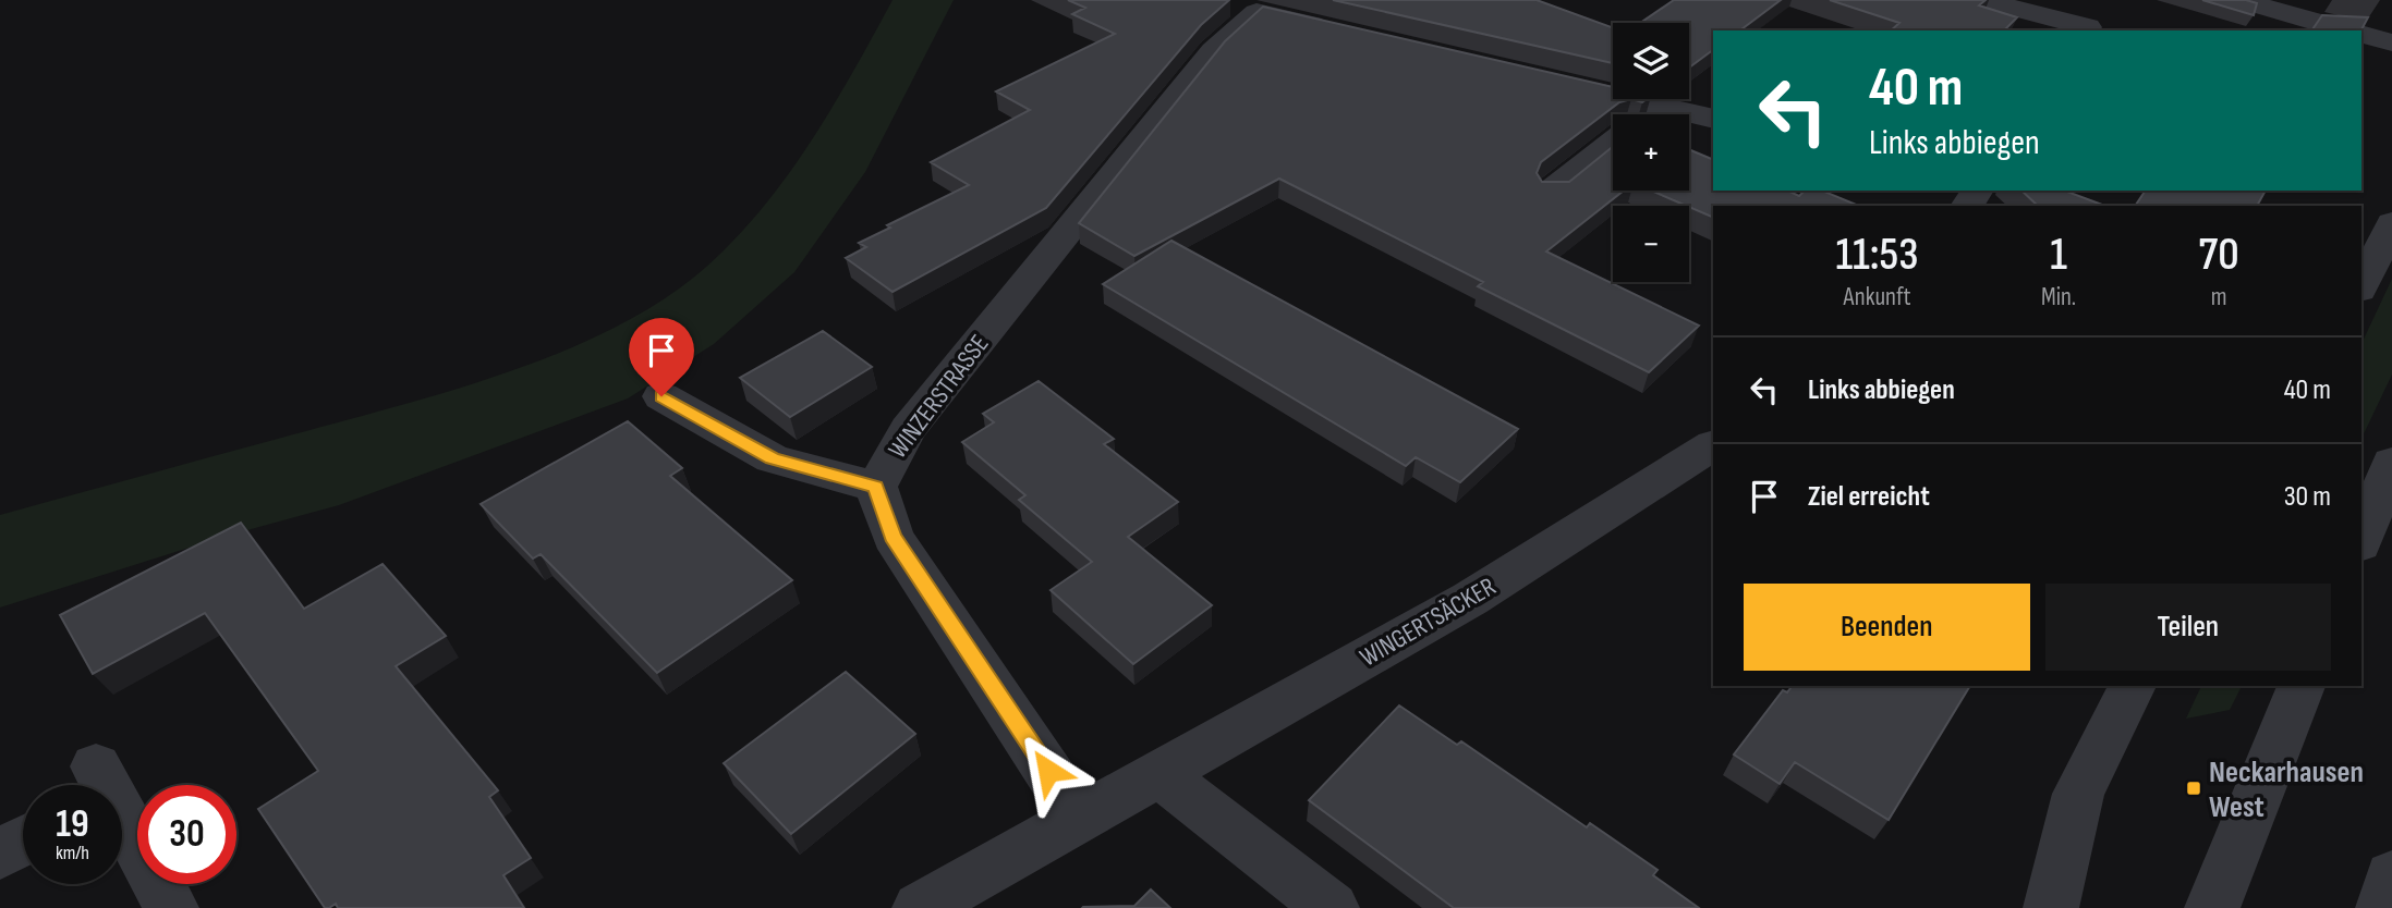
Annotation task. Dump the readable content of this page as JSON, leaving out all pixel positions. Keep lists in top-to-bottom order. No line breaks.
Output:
{"streets":{"street":["WINZERSTRASSE","WINGERTSÄCKER"]},"crossings":[["WINZERSTRASSE","WINGERTSÄCKER"]],"places":{"transit":["Neckarhausen West"]},"page":{"map_buttons":["+","−"],"turn":["40 m","Links abbiegen"],"eta":["11:53","Ankunft","1","Min.","70","m"],"list":[{"name":"Links abbiegen","value":"40 m"},{"name":"Ziel erreicht","value":"30 m"}],"buttons":["Beenden","Teilen"],"speed":"19 km/h","limit":"30"}}
